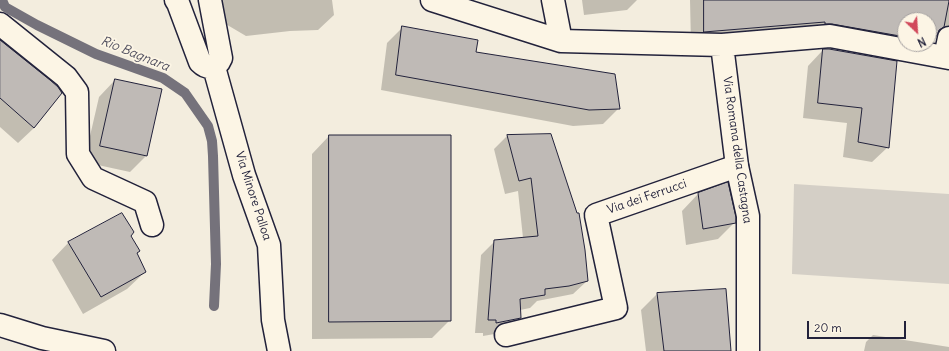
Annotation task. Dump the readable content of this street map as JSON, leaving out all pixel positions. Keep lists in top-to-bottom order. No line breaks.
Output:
{"streets":{"street":["Via Romana della Castagna","Via Minore Palloa","Via dei Ferrucci"]},"crossings":[["Via Romana della Castagna","Via dei Ferrucci"]],"water":["Rio Bagnara"],"scale_bar":"20 m","north":"bottom right"}
